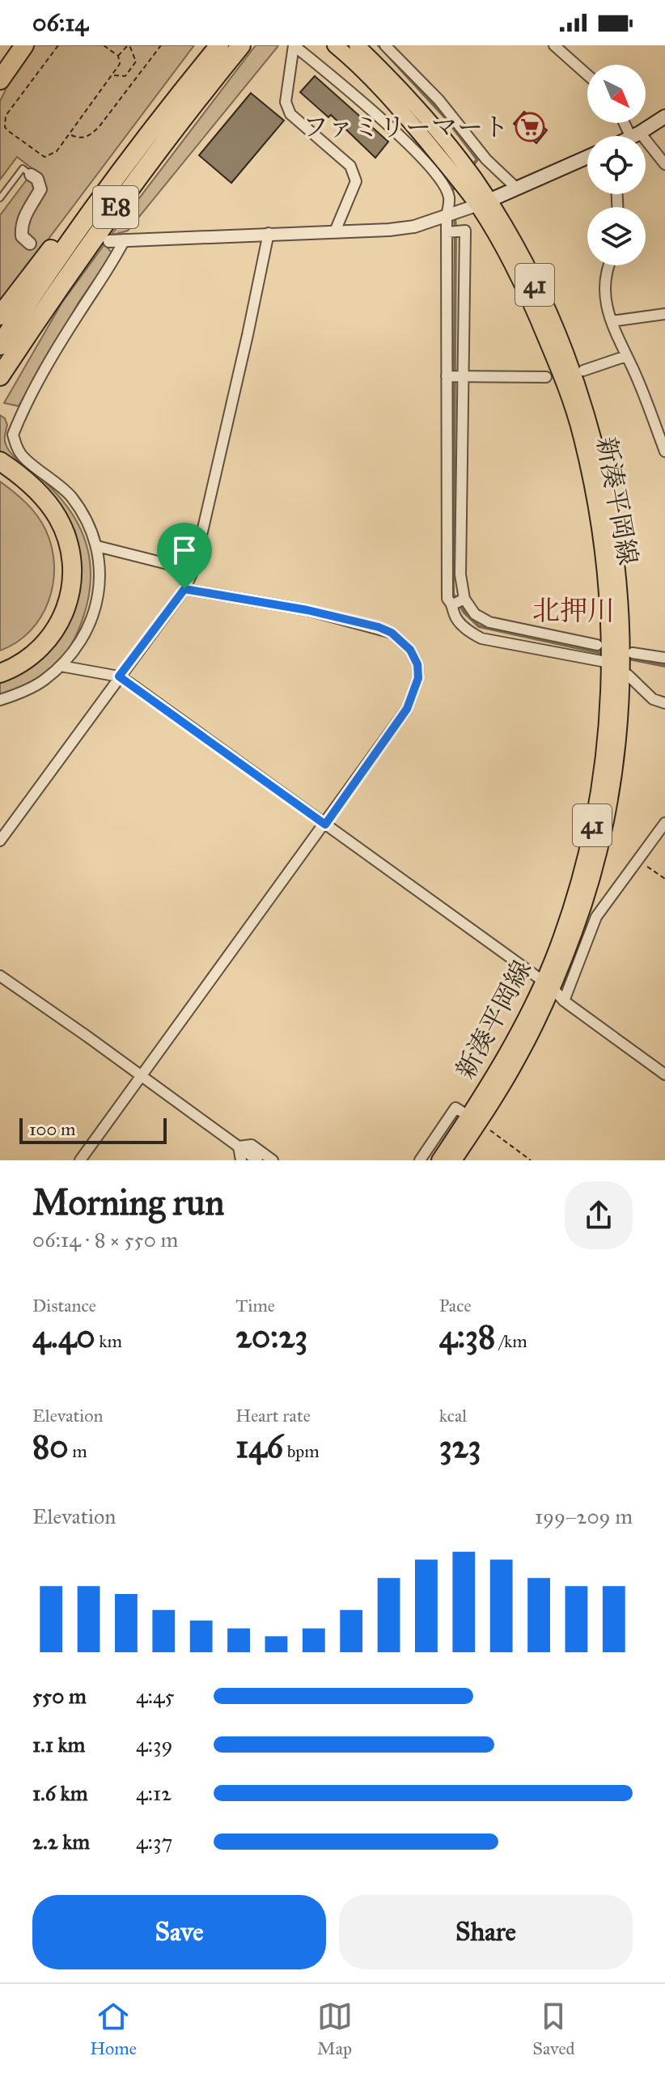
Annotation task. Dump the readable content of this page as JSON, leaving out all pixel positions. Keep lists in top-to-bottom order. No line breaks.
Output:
{"streets":{"highway":["E8"],"main road":["41","新湊平岡線"]},"districts":["北押川"],"places":{"supermarket":["ファミリーマート"]},"scale_bar":"100 m","north":"bottom right","page":{"status":"06:14","scale":"100 m","heading":["Morning run","06:14 · 8 × 550 m"],"stats":[["Distance","4.40 km"],["Time","20:23"],["Pace","4:38 /km"],["Elevation","80 m"],["Heart rate","146 bpm"],["kcal","323"]],"chart":["Elevation","199–209 m"],"list":[{"name":"550 m","note":"4:45"},{"name":"1.1 km","note":"4:39"},{"name":"1.6 km","note":"4:12"},{"name":"2.2 km","note":"4:37"}],"buttons":["Save","Share"],"tabs":["Home","Map","Saved"]}}
